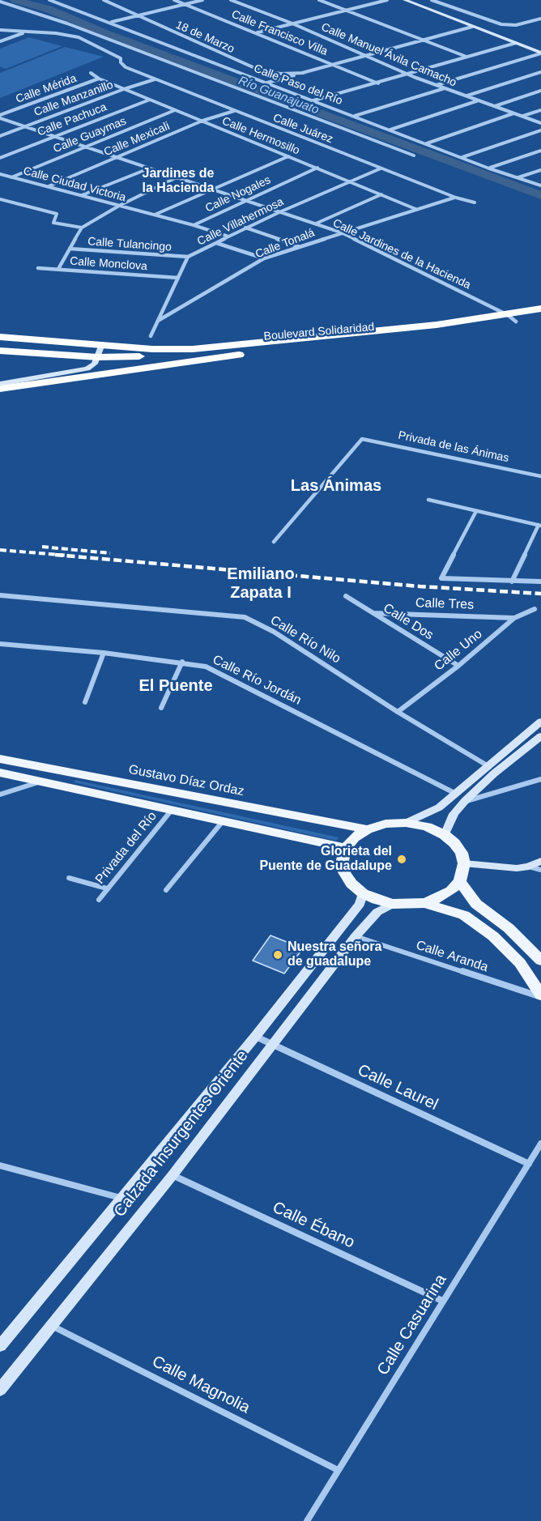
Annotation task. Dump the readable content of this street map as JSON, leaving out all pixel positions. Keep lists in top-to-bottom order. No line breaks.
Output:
{"streets":{"highway":["Boulevard Solidaridad"],"main road":["Gustavo Díaz Ordaz","Calzada Insurgentes Oriente"],"street":["Calle Francisco Villa","18 de Marzo","Calle Manuel Ávila Camacho","Calle Paso del Río","Calle Mérida","Calle Manzanillo","Calle Pachuca","Calle Juárez","Calle Guaymas","Calle Hermosillo","Calle Mexicali","Calle Ciudad Victoria","Calle Nogales","Calle Villahermosa","Calle Tonalá","Calle Tulancingo","Calle Jardines de la Hacienda","Calle Monclova","Privada de las Ánimas","Calle Tres","Calle Dos","Calle Río Nilo","Calle Uno","Calle Río Jordán","Privada del Río","Calle Aranda","Calle Laurel","Calle Ébano","Calle Casuarina","Calle Magnolia"]},"crossings":[["Calle Mérida","Calle Hermosillo"],["Calle Mérida","Calle Jardines de la Hacienda"],["Calle Manzanillo","Calle Juárez"],["Calle Manzanillo","Calle Hermosillo"],["Calle Manzanillo","Calle Jardines de la Hacienda"],["Calle Pachuca","Calle Hermosillo"],["Calle Pachuca","Calle Jardines de la Hacienda"],["Calle Juárez","Calle Mexicali"],["Calle Juárez","Calle Villahermosa"],["Calle Juárez","Calle Tonalá"],["Calle Guaymas","Calle Hermosillo"],["Calle Guaymas","Calle Ciudad Victoria"],["Calle Guaymas","Calle Jardines de la Hacienda"],["Calle Hermosillo","Calle Mexicali"],["Calle Hermosillo","Calle Nogales"],["Calle Hermosillo","Calle Villahermosa"],["Calle Hermosillo","Calle Tonalá"],["Calle Mexicali","Calle Ciudad Victoria"],["Calle Mexicali","Calle Jardines de la Hacienda"],["Calle Ciudad Victoria","Calle Nogales"],["Calle Ciudad Victoria","Calle Villahermosa"],["Calle Nogales","Calle Jardines de la Hacienda"],["Calle Villahermosa","Calle Tonalá"],["Calle Villahermosa","Calle Tulancingo"],["Calle Villahermosa","Calle Jardines de la Hacienda"],["Calle Villahermosa","Calle Monclova"],["Calle Tonalá","Calle Jardines de la Hacienda"],["Calle Jardines de la Hacienda","Boulevard Solidaridad"],["Calle Tres","Calle Dos"],["Calle Tres","Calle Uno"],["Calle Dos","Calle Uno"],["Calle Río Nilo","Calle Uno"],["Gustavo Díaz Ordaz","Calzada Insurgentes Oriente"],["Calle Aranda","Calzada Insurgentes Oriente"],["Calle Laurel","Calzada Insurgentes Oriente"],["Calle Laurel","Calle Casuarina"],["Calzada Insurgentes Oriente","Calle Ébano"],["Calzada Insurgentes Oriente","Calle Magnolia"],["Calle Ébano","Calle Casuarina"],["Calle Casuarina","Calle Magnolia"]],"districts":["Jardines de la Hacienda","Las Ánimas","Emiliano Zapata I","El Puente"],"water":["Río Guanajuato"],"places":["Glorieta del Puente de Guadalupe","Nuestra señora de guadalupe"]}
